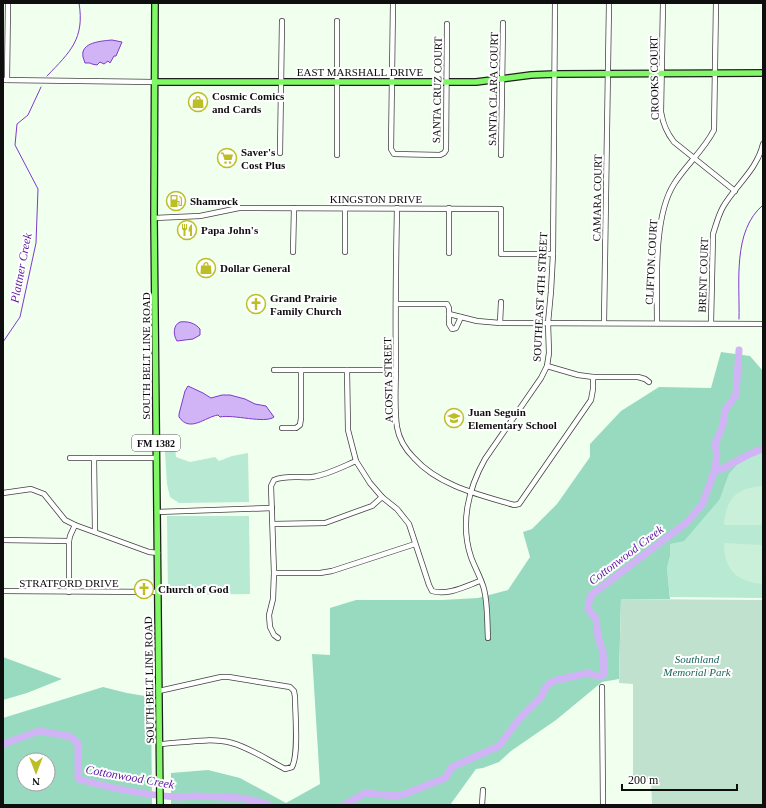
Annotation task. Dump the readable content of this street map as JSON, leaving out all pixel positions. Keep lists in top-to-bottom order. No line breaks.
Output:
{"streets":{"main road":["EAST MARSHALL DRIVE","SOUTH BELT LINE ROAD","FM 1382"],"street":["CROOKS COURT","SANTA CLARA COURT","SANTA CRUZ COURT","CAMARA COURT","KINGSTON DRIVE","CLIFTON COURT","BRENT COURT","SOUTHEAST 4TH STREET","ACOSTA STREET","STRATFORD DRIVE"]},"crossings":[["EAST MARSHALL DRIVE","CROOKS COURT"],["EAST MARSHALL DRIVE","SANTA CLARA COURT"],["EAST MARSHALL DRIVE","SANTA CRUZ COURT"],["EAST MARSHALL DRIVE","CAMARA COURT"],["EAST MARSHALL DRIVE","CLIFTON COURT"],["EAST MARSHALL DRIVE","SOUTHEAST 4TH STREET"],["EAST MARSHALL DRIVE","SOUTH BELT LINE ROAD"],["CROOKS COURT","CLIFTON COURT"],["CROOKS COURT","BRENT COURT"],["KINGSTON DRIVE","SOUTHEAST 4TH STREET"],["KINGSTON DRIVE","SOUTH BELT LINE ROAD"],["KINGSTON DRIVE","ACOSTA STREET"],["SOUTHEAST 4TH STREET","ACOSTA STREET"],["SOUTH BELT LINE ROAD","STRATFORD DRIVE"]],"water":["Plattner Creek","Cottonwood Creek"],"parks":["Southland Memorial Park"],"places":{"shop":["Cosmic Comics and Cards","Dollar General"],"supermarket":["Saver's Cost Plus"],"fuel station":["Shamrock"],"restaurant":["Papa John's"],"church":["Grand Prairie Family Church","Church of God"],"school or university":["Juan Seguin Elementary School"]},"scale_bar":"200 m","north":"bottom"}
